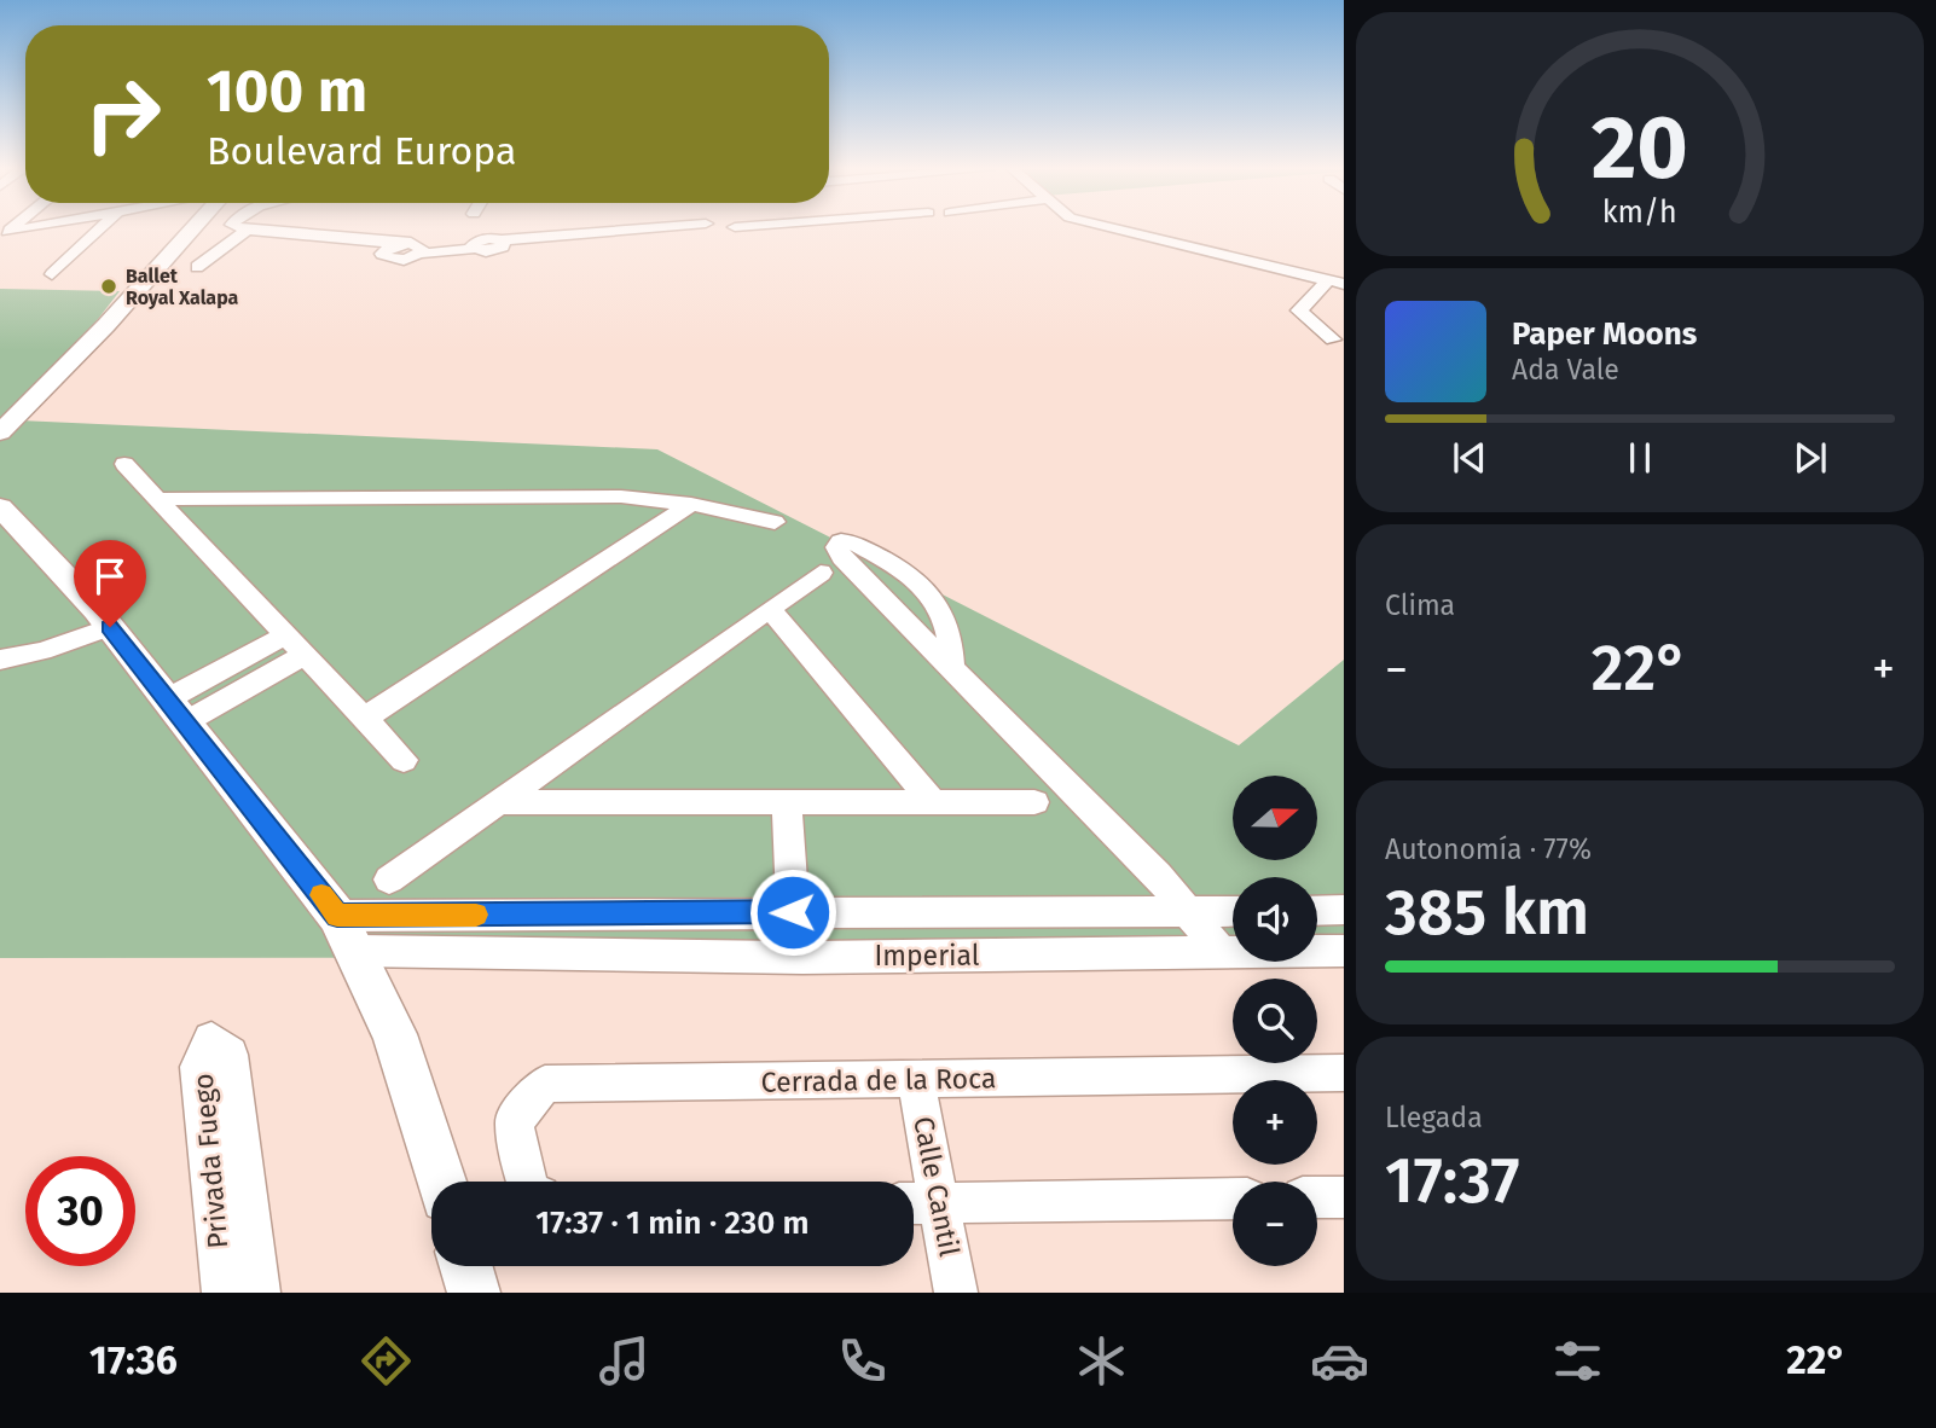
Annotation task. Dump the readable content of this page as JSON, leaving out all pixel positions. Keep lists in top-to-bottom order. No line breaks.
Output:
{"streets":{"street":["Imperial","Cerrada de la Roca","Privada Fuego","Calle Cantil"]},"crossings":[["Cerrada de la Roca","Calle Cantil"]],"places":["Ballet Royal Xalapa"],"north":"right","page":{"turn":["100 m","Boulevard Europa"],"song":["Paper Moons","Ada Vale"],"tile":["Clima",["Autonomía · 77%","385 km"],["Llegada","17:37"]],"heat":["−","22°","+"],"map_buttons":["+","−"],"limit":"30","trip":"17:37 · 1 min · 230 m","tabs":["17:36","22°"],"gauge":["20","km/h"]}}
